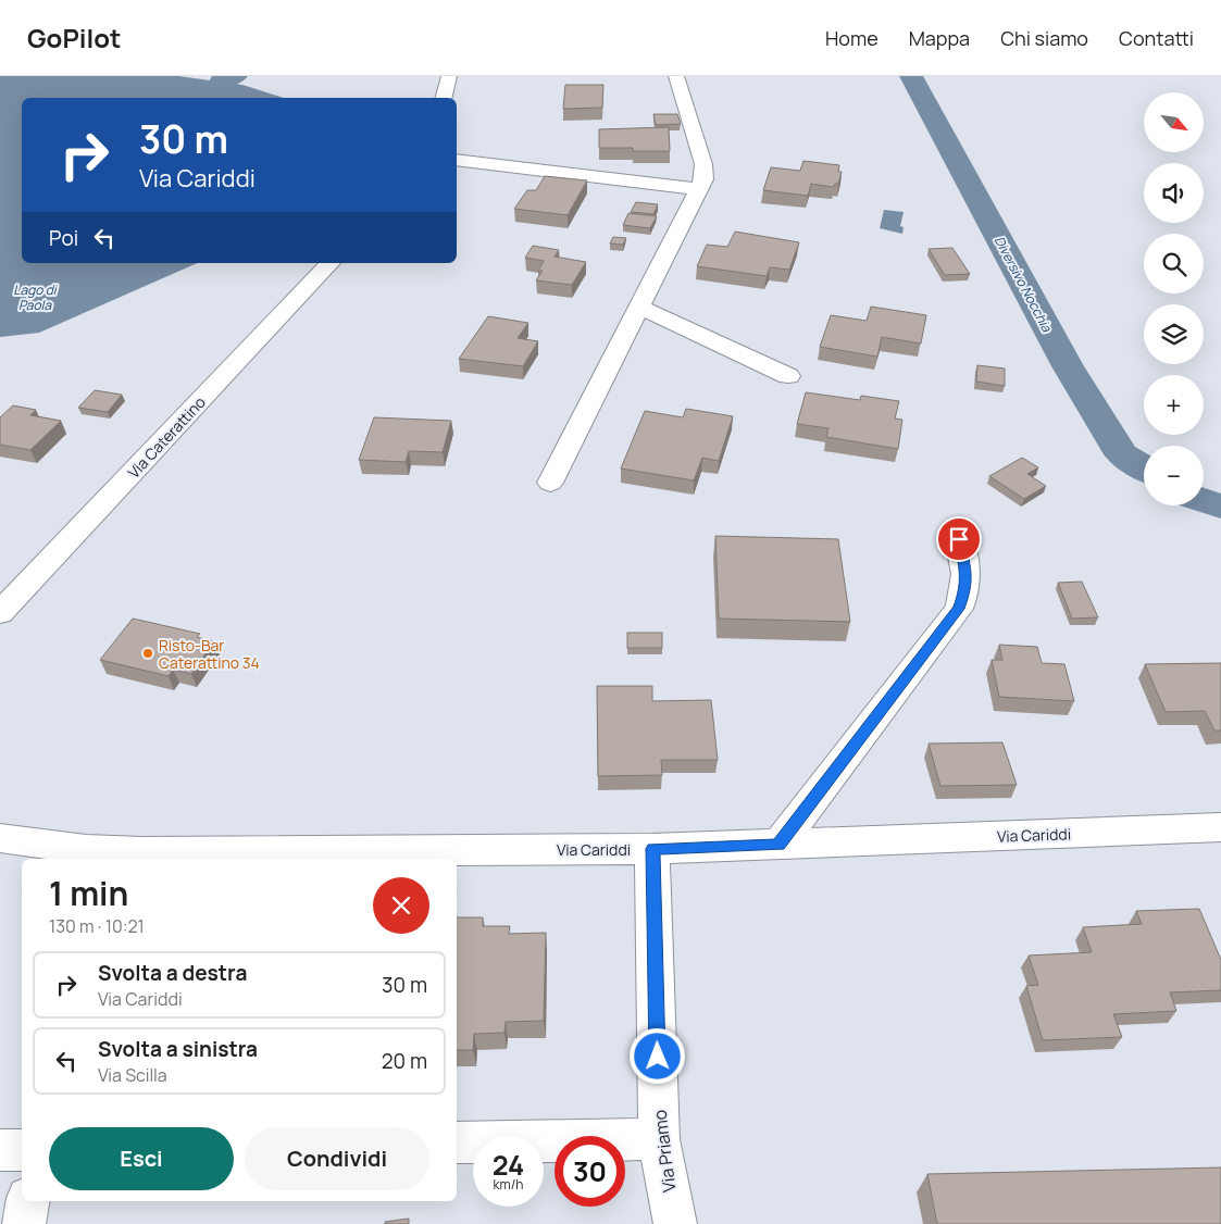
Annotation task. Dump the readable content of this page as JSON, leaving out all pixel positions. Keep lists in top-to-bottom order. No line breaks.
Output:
{"streets":{"street":["Via Caterattino","Via Cariddi","Via Priamo"]},"crossings":[["Via Cariddi","Via Priamo"]],"water":["Diversivo Nocchia","Lago di Paola"],"places":["Risto-Bar Caterattino 34"],"north":"bottom right","page":{"header":"GoPilot","nav":["Home","Mappa","Chi siamo","Contatti"],"map_buttons":["+","−"],"turn":["30 m","Via Cariddi"],"then":"Poi","heading":["1 min","130 m · 10:21"],"list":[{"name":"Svolta a destra","note":"Via Cariddi","value":"30 m"},{"name":"Svolta a sinistra","note":"Via Scilla","value":"20 m"}],"buttons":["Esci","Condividi"],"speed":"24 km/h","limit":"30"}}
